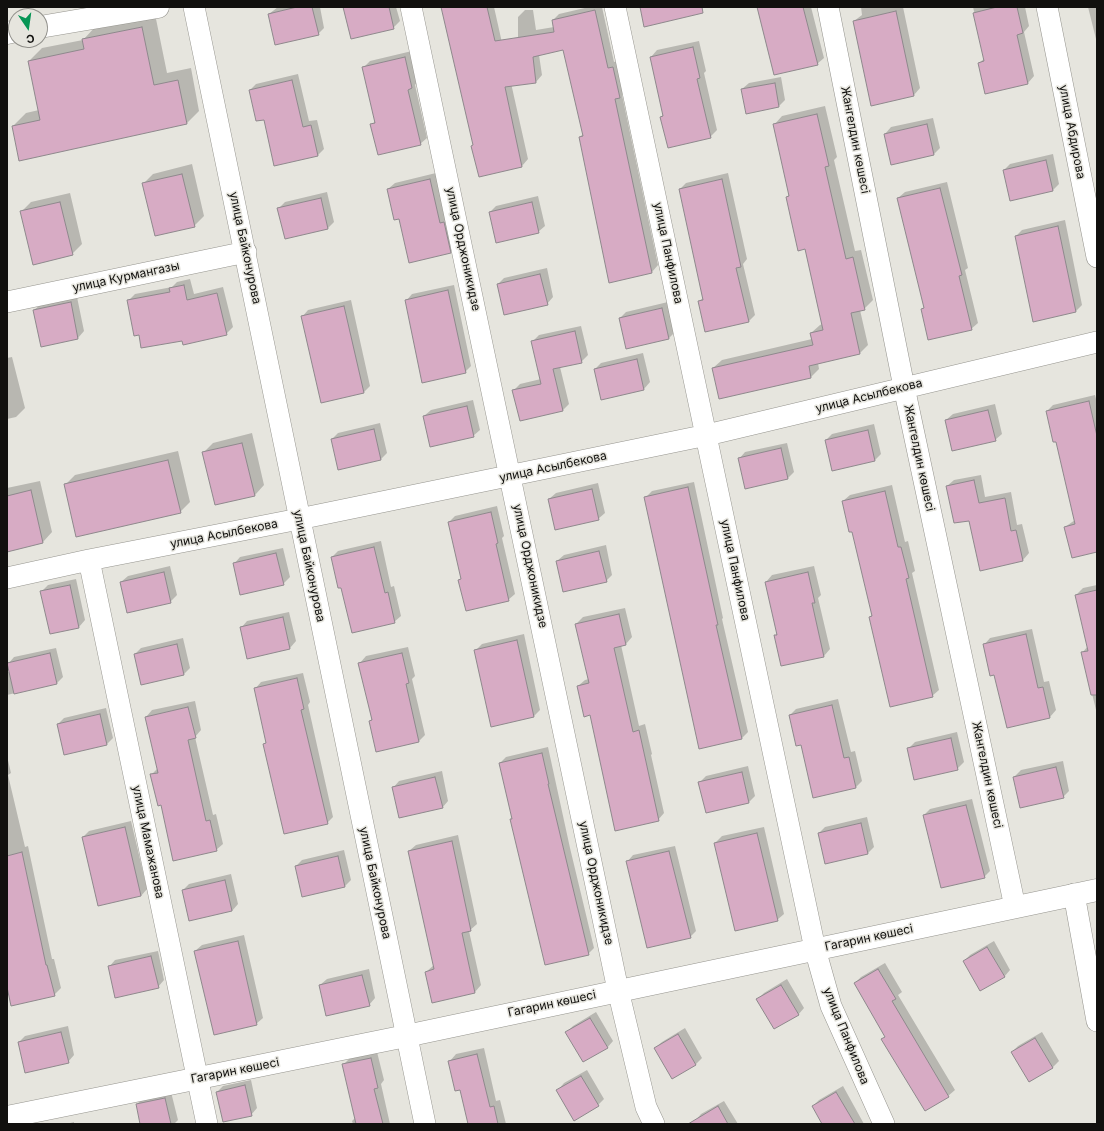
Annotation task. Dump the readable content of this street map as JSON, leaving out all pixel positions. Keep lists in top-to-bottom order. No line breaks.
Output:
{"streets":{"street":["улица Абдирова","Жангелдин көшесі","улица Байконурова","улица Орджоникидзе","улица Панфилова","улица Курмангазы","улица Асылбекова","улица Мамажанова","Гагарин көшесі"]},"crossings":[["Жангелдин көшесі","улица Асылбекова"],["Жангелдин көшесі","Гагарин көшесі"],["улица Байконурова","улица Курмангазы"],["улица Байконурова","улица Асылбекова"],["улица Байконурова","Гагарин көшесі"],["улица Орджоникидзе","улица Асылбекова"],["улица Орджоникидзе","Гагарин көшесі"],["улица Панфилова","улица Асылбекова"],["улица Панфилова","Гагарин көшесі"],["улица Асылбекова","улица Мамажанова"],["улица Мамажанова","Гагарин көшесі"]],"north":"bottom"}
